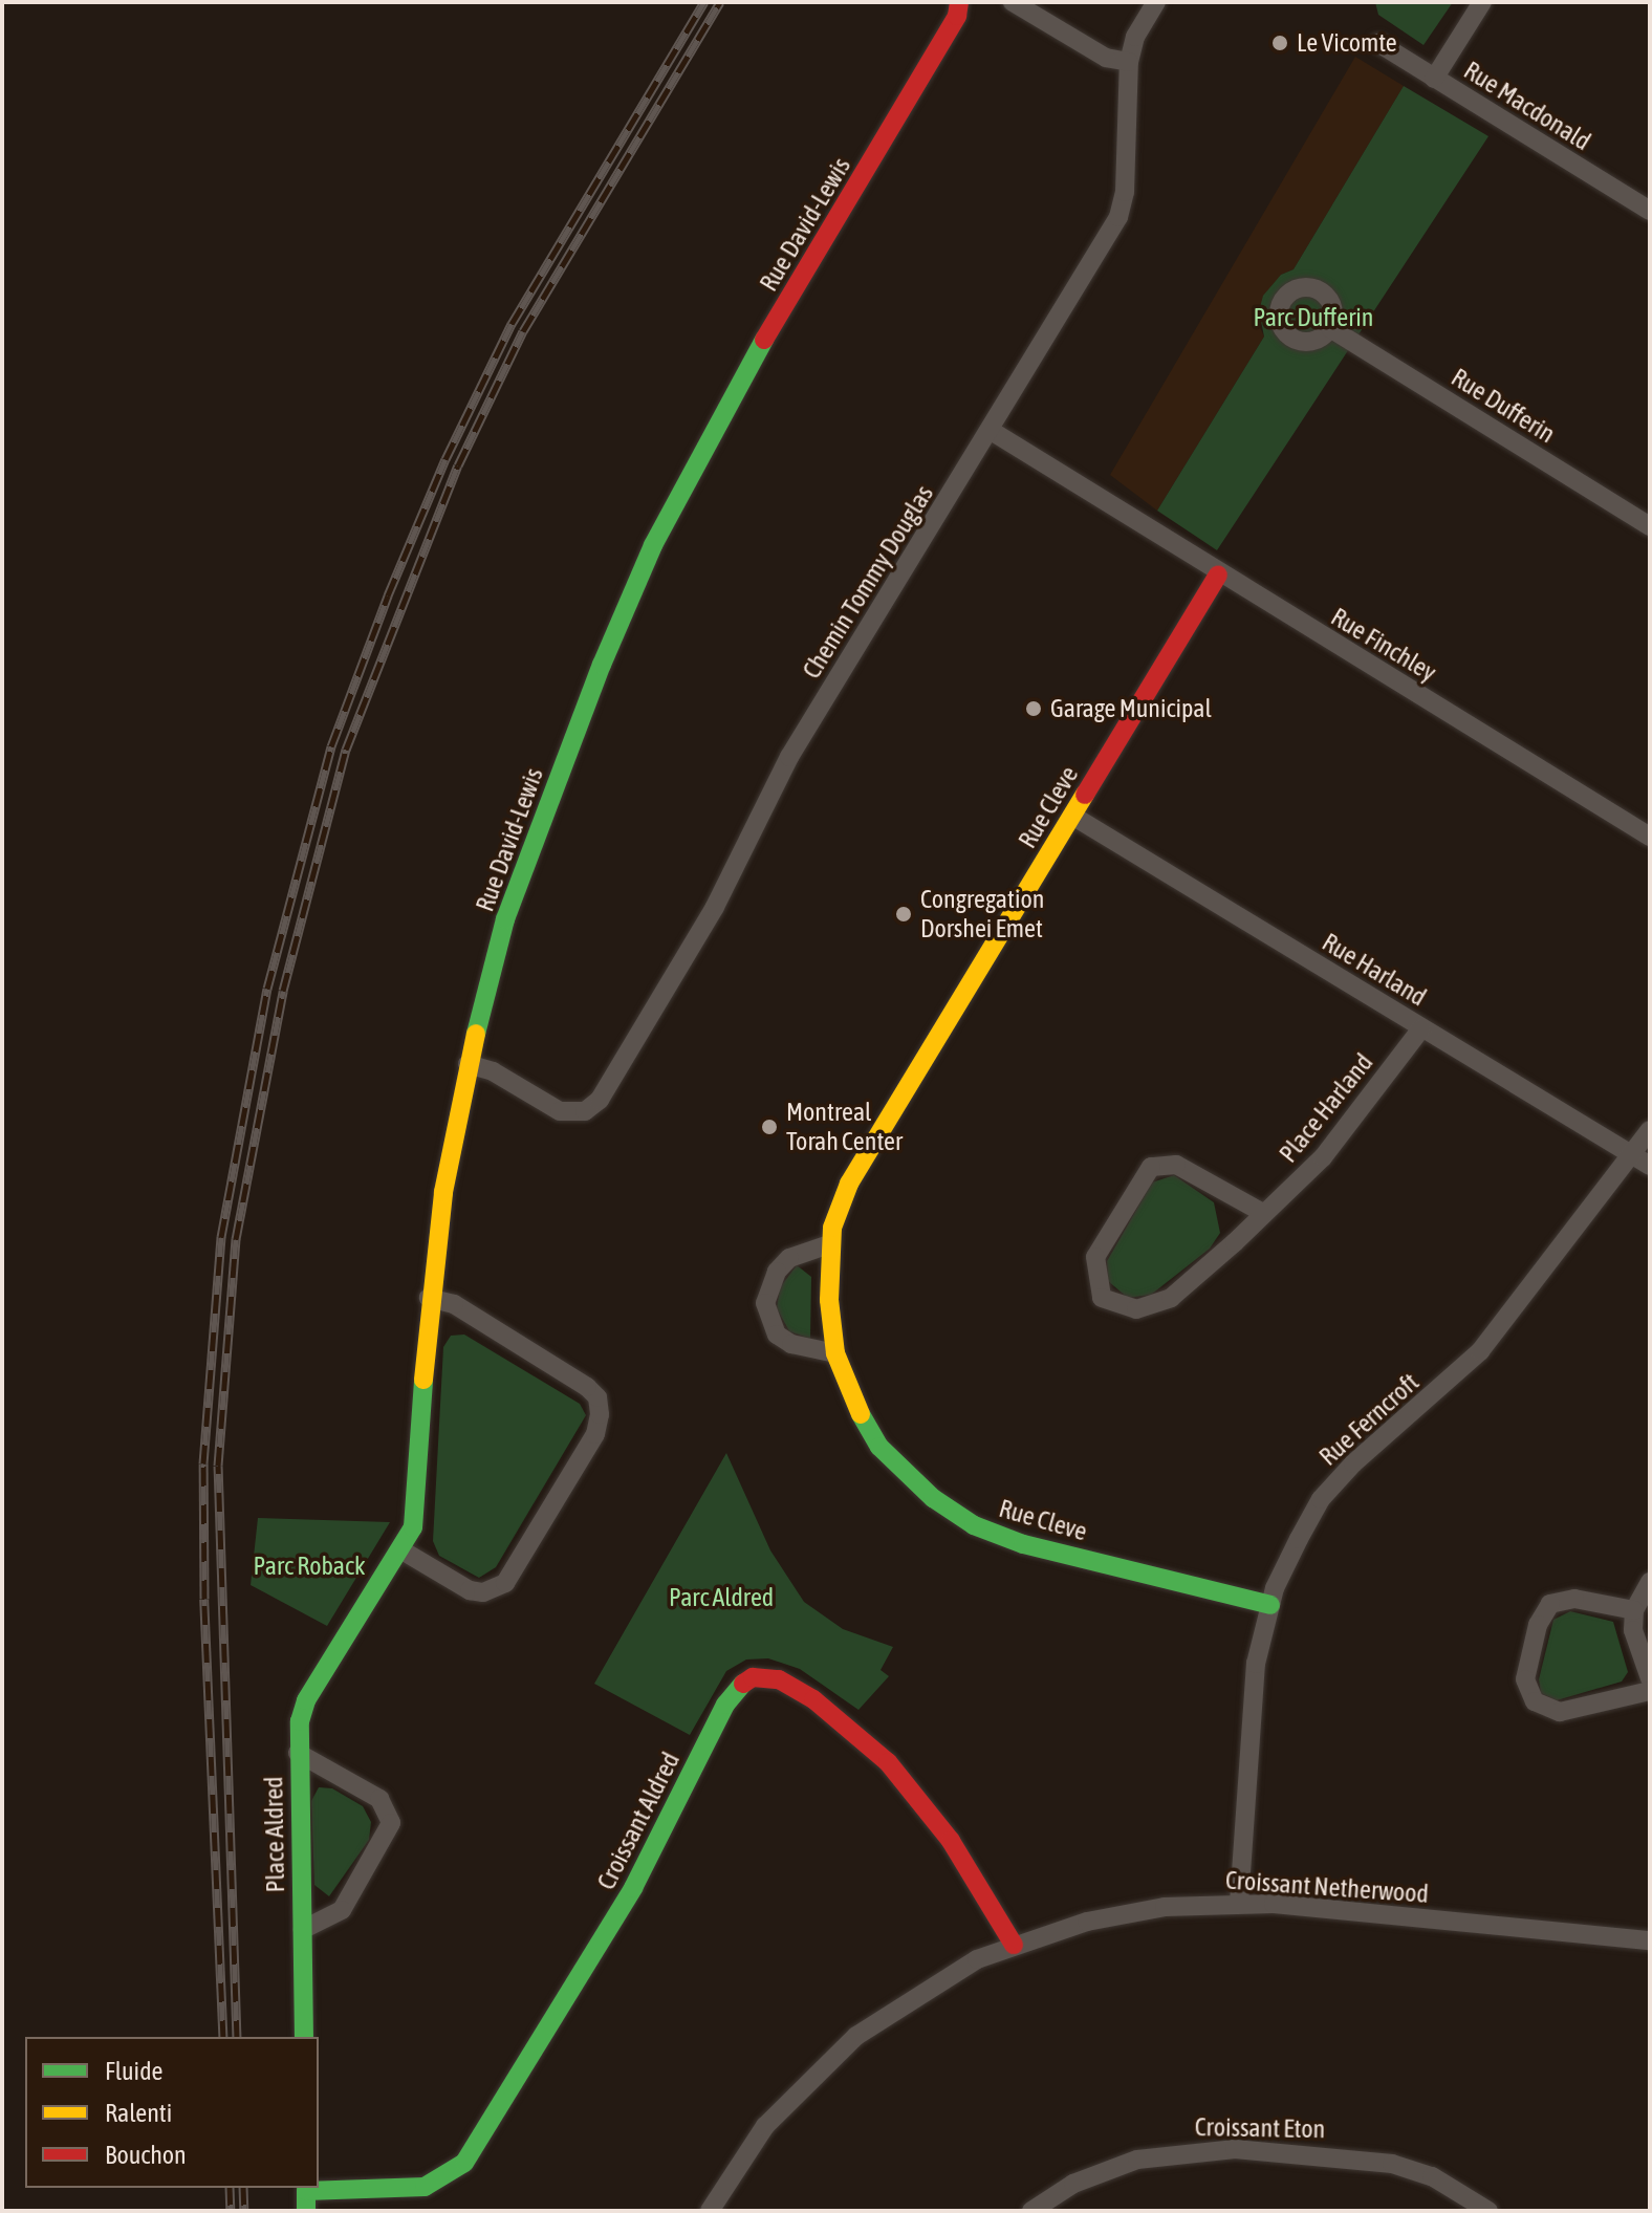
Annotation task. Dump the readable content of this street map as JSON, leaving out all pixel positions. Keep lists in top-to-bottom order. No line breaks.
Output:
{"streets":{"street":["Rue Macdonald","Rue David-Lewis","Rue Dufferin","Chemin Tommy Douglas","Rue Finchley","Rue Cleve","Rue Harland","Place Harland","Rue Ferncroft","Croissant Aldred","Place Aldred","Croissant Netherwood","Croissant Eton"]},"crossings":[["Rue David-Lewis","Chemin Tommy Douglas"],["Rue David-Lewis","Place Aldred"],["Chemin Tommy Douglas","Rue Finchley"],["Rue Finchley","Rue Cleve"],["Rue Cleve","Rue Harland"],["Rue Cleve","Rue Ferncroft"],["Rue Harland","Place Harland"],["Rue Harland","Rue Ferncroft"],["Rue Ferncroft","Croissant Netherwood"],["Croissant Aldred","Croissant Netherwood"]],"parks":["Parc Dufferin","Parc Roback","Parc Aldred"],"places":["Le Vicomte","Garage Municipal","Congregation Dorshei Emet","Montreal Torah Center"],"legend":["Fluide","Ralenti","Bouchon"]}
